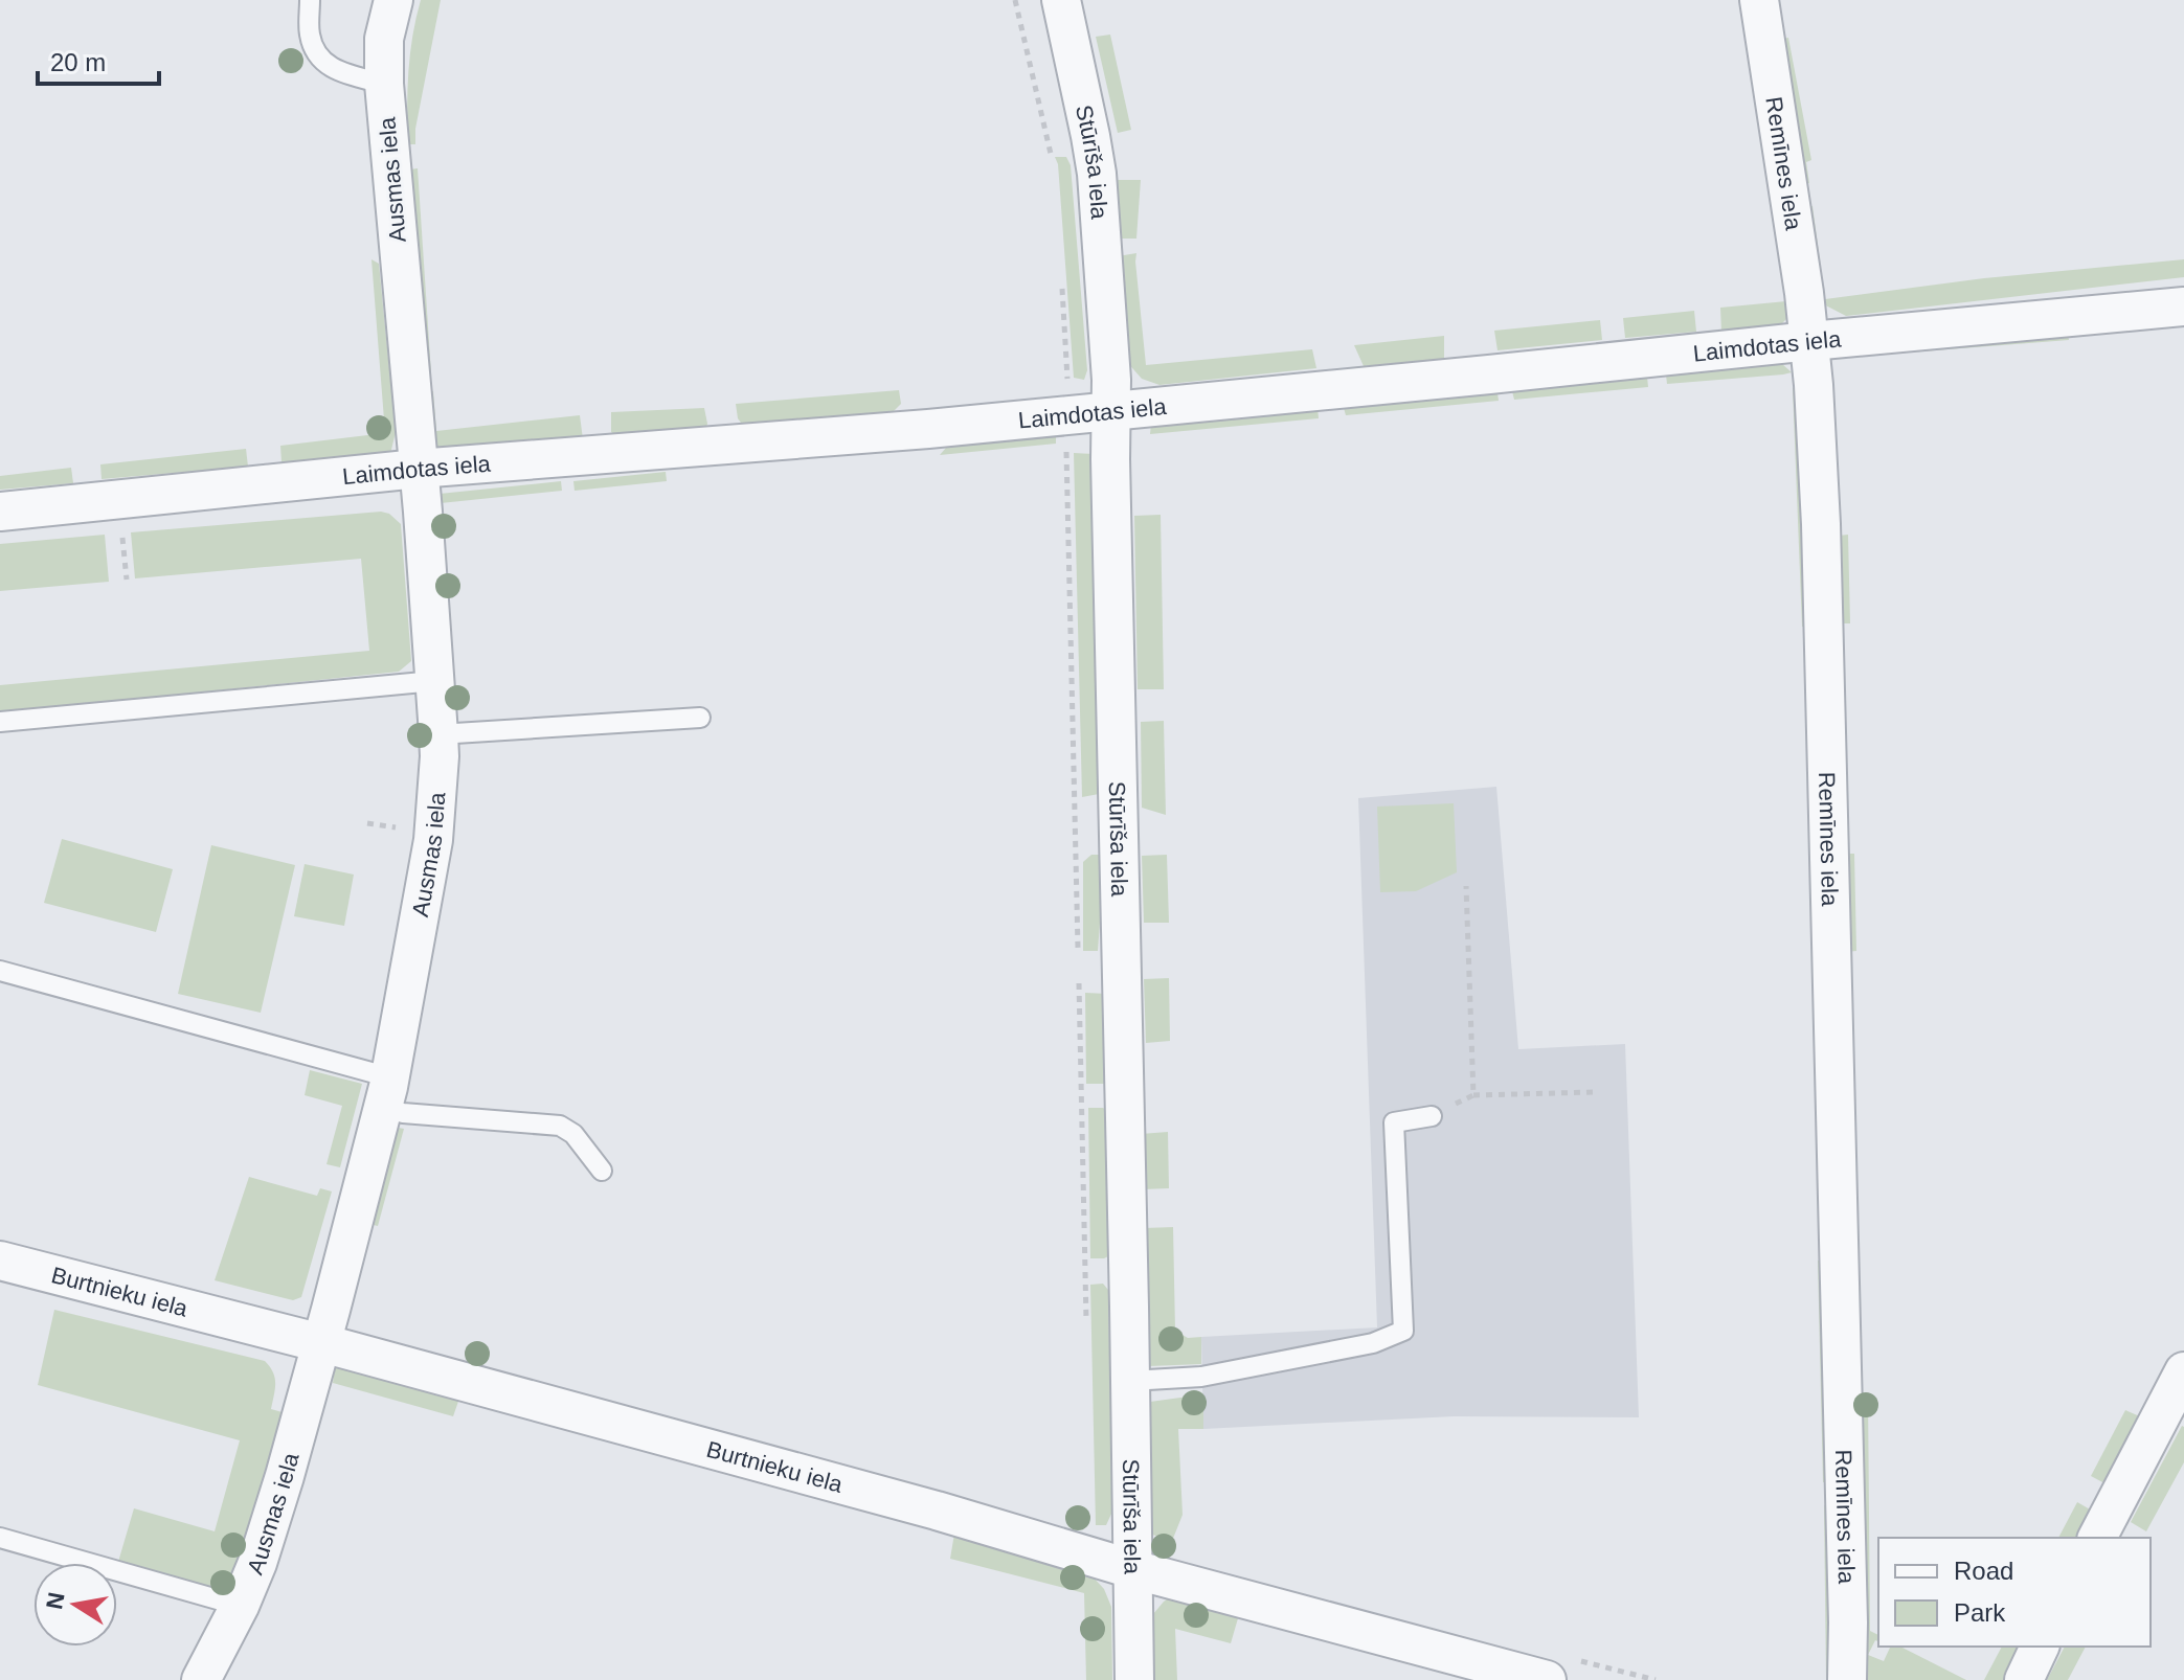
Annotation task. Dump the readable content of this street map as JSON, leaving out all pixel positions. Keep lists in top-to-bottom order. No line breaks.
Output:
{"streets":{"street":["Stūrīša iela","Remīnes iela","Ausmas iela","Laimdotas iela","Burtnieku iela"]},"crossings":[["Stūrīša iela","Laimdotas iela"],["Stūrīša iela","Burtnieku iela"],["Remīnes iela","Laimdotas iela"],["Ausmas iela","Laimdotas iela"],["Ausmas iela","Burtnieku iela"]],"legend":["Road","Park"],"scale_bar":"20 m","north":"left"}
